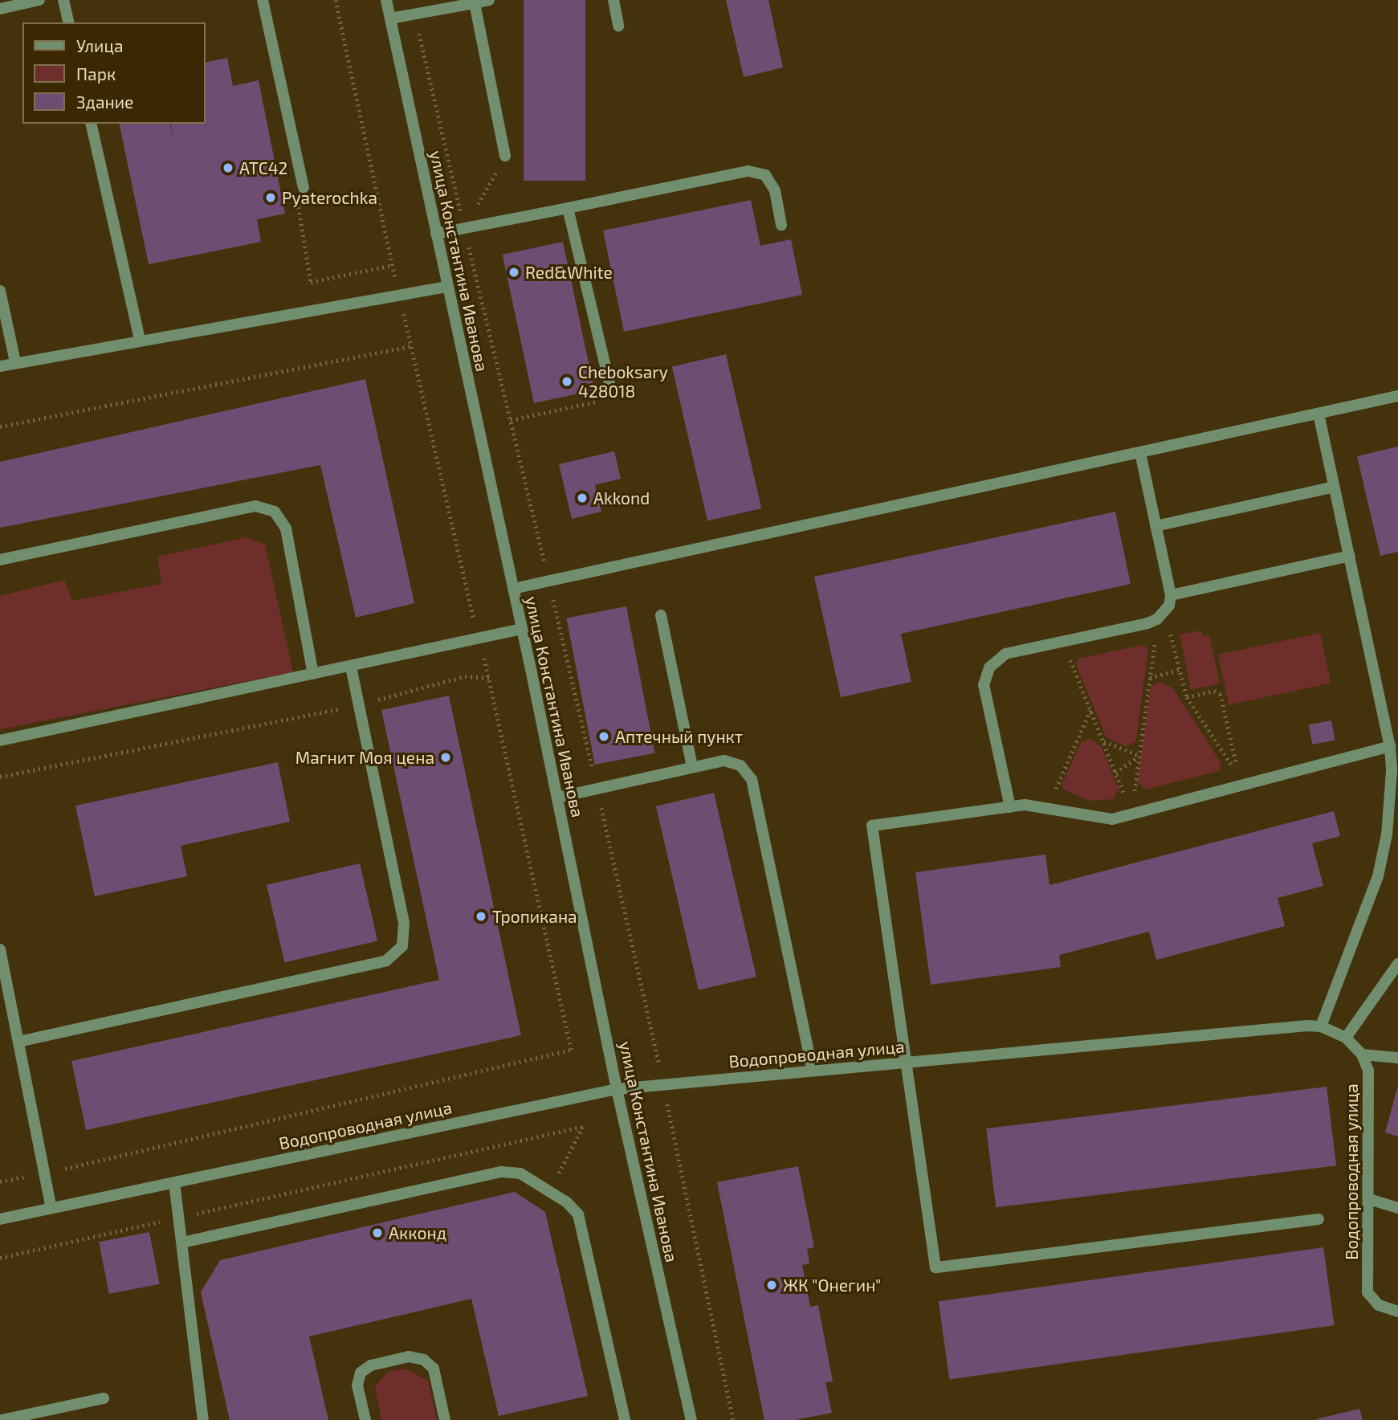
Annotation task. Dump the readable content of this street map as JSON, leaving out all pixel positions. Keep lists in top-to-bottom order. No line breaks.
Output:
{"streets":{"street":["улица Константина Иванова","Водопроводная улица"]},"crossings":[["улица Константина Иванова","Водопроводная улица"]],"places":["АТС42","Pyaterochka","Red&White","Cheboksary 428018","Akkond","Аптечный пункт","Магнит Моя цена","Тропикана","Акконд","ЖК \"Онегин\""],"legend":["Улица","Парк","Здание"]}
